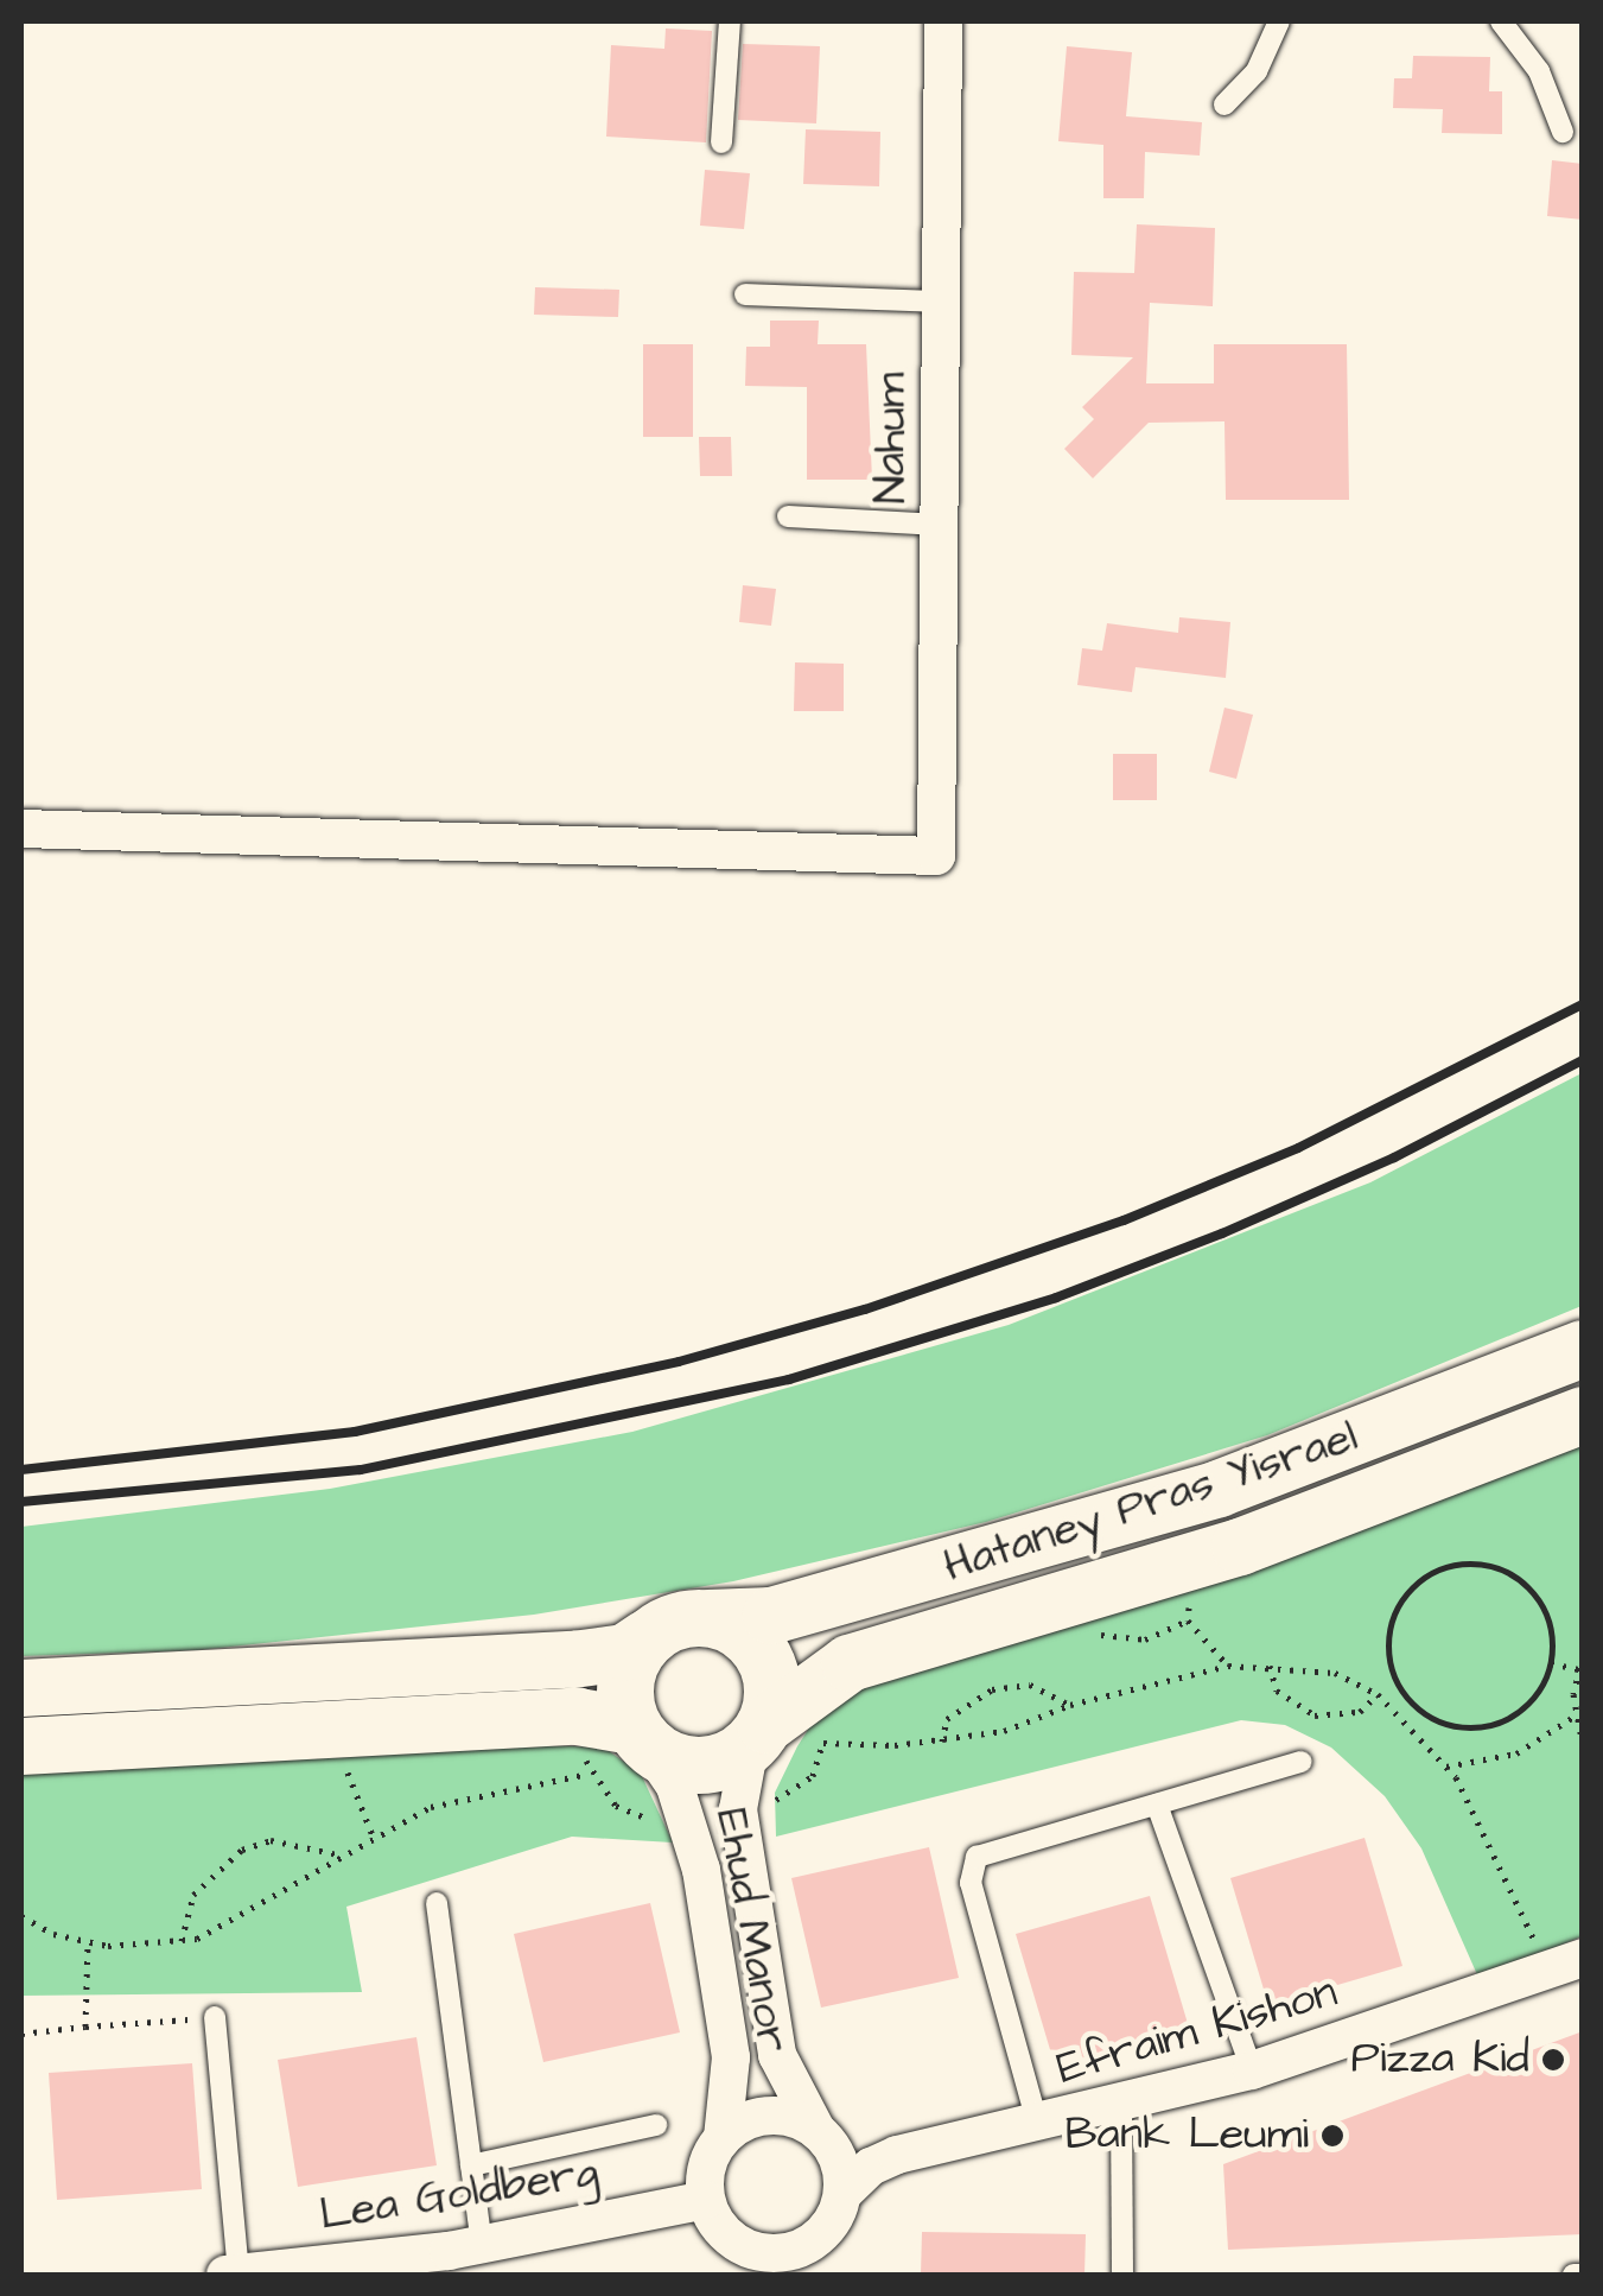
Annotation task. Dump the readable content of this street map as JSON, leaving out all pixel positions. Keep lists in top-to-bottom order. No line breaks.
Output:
{"streets":{"main road":["Hataney Pras Yisrael"],"street":["Nahum","Ehud Manor","Efraim Kishon","Lea Goldberg"]},"crossings":[["Hataney Pras Yisrael","Ehud Manor"],["Ehud Manor","Efraim Kishon"],["Ehud Manor","Lea Goldberg"],["Efraim Kishon","Lea Goldberg"]],"places":["Pizza Kid","Bank Leumi"]}
